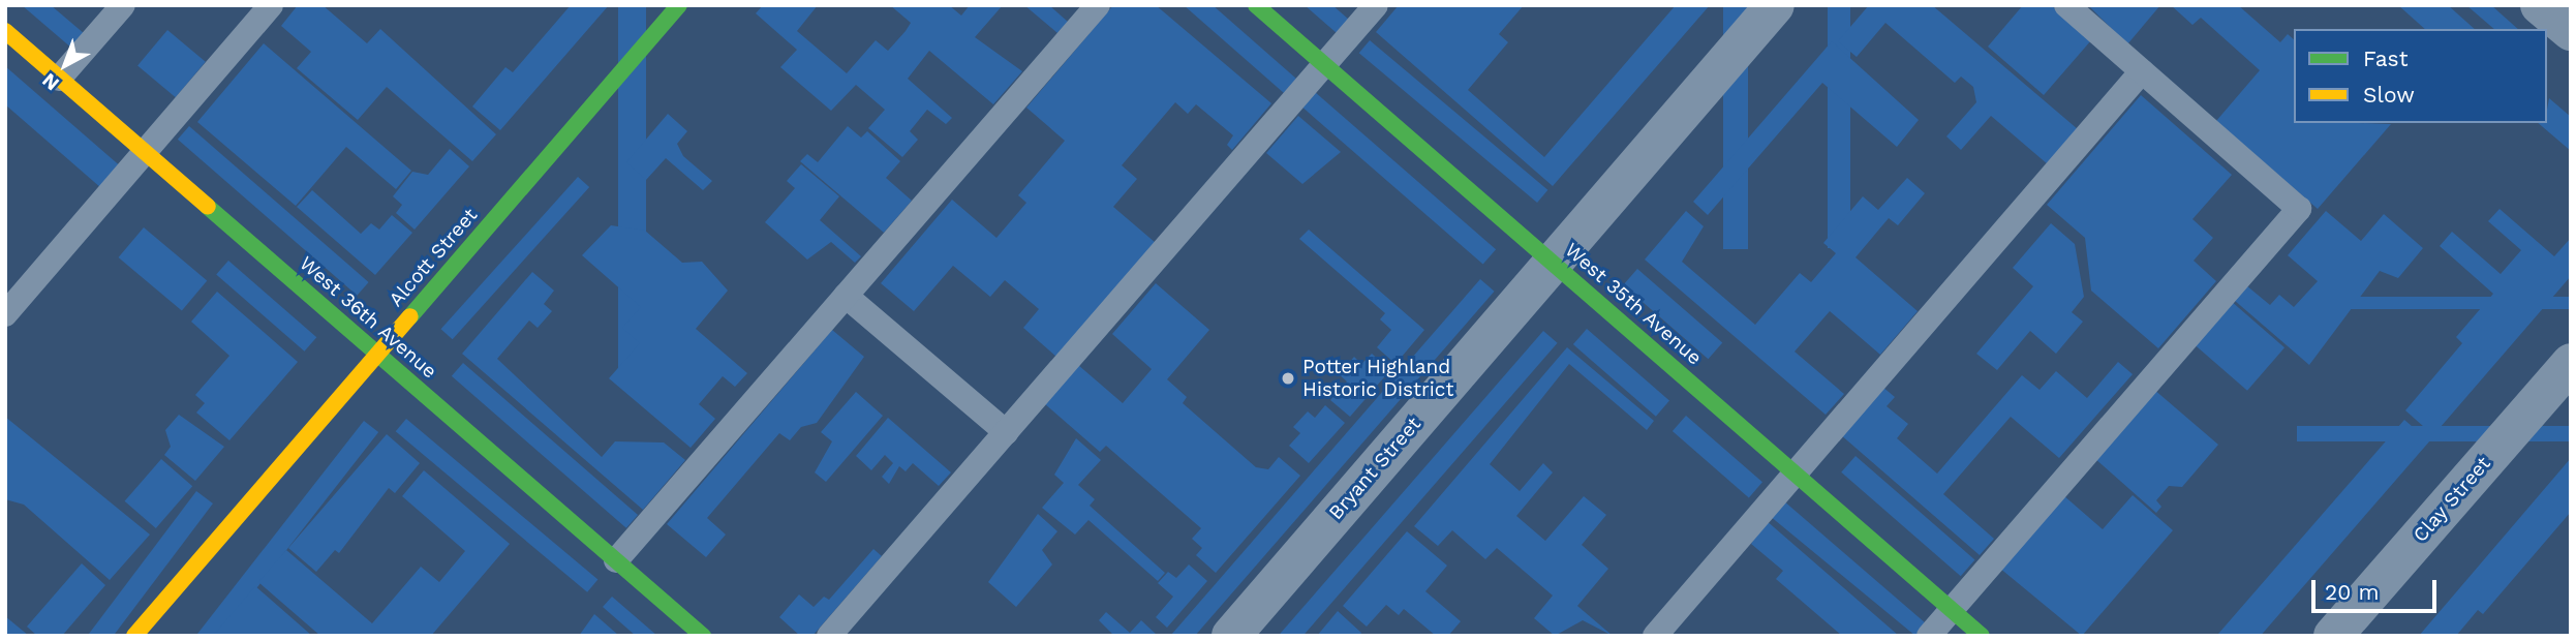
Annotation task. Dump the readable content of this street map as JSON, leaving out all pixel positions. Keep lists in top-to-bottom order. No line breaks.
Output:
{"streets":{"street":["Alcott Street","West 35th Avenue","West 36th Avenue","Bryant Street","Clay Street"]},"crossings":[["Alcott Street","West 36th Avenue"],["West 35th Avenue","Bryant Street"]],"places":["Potter Highland Historic District"],"legend":["Fast","Slow"],"scale_bar":"20 m","north":"bottom left"}
